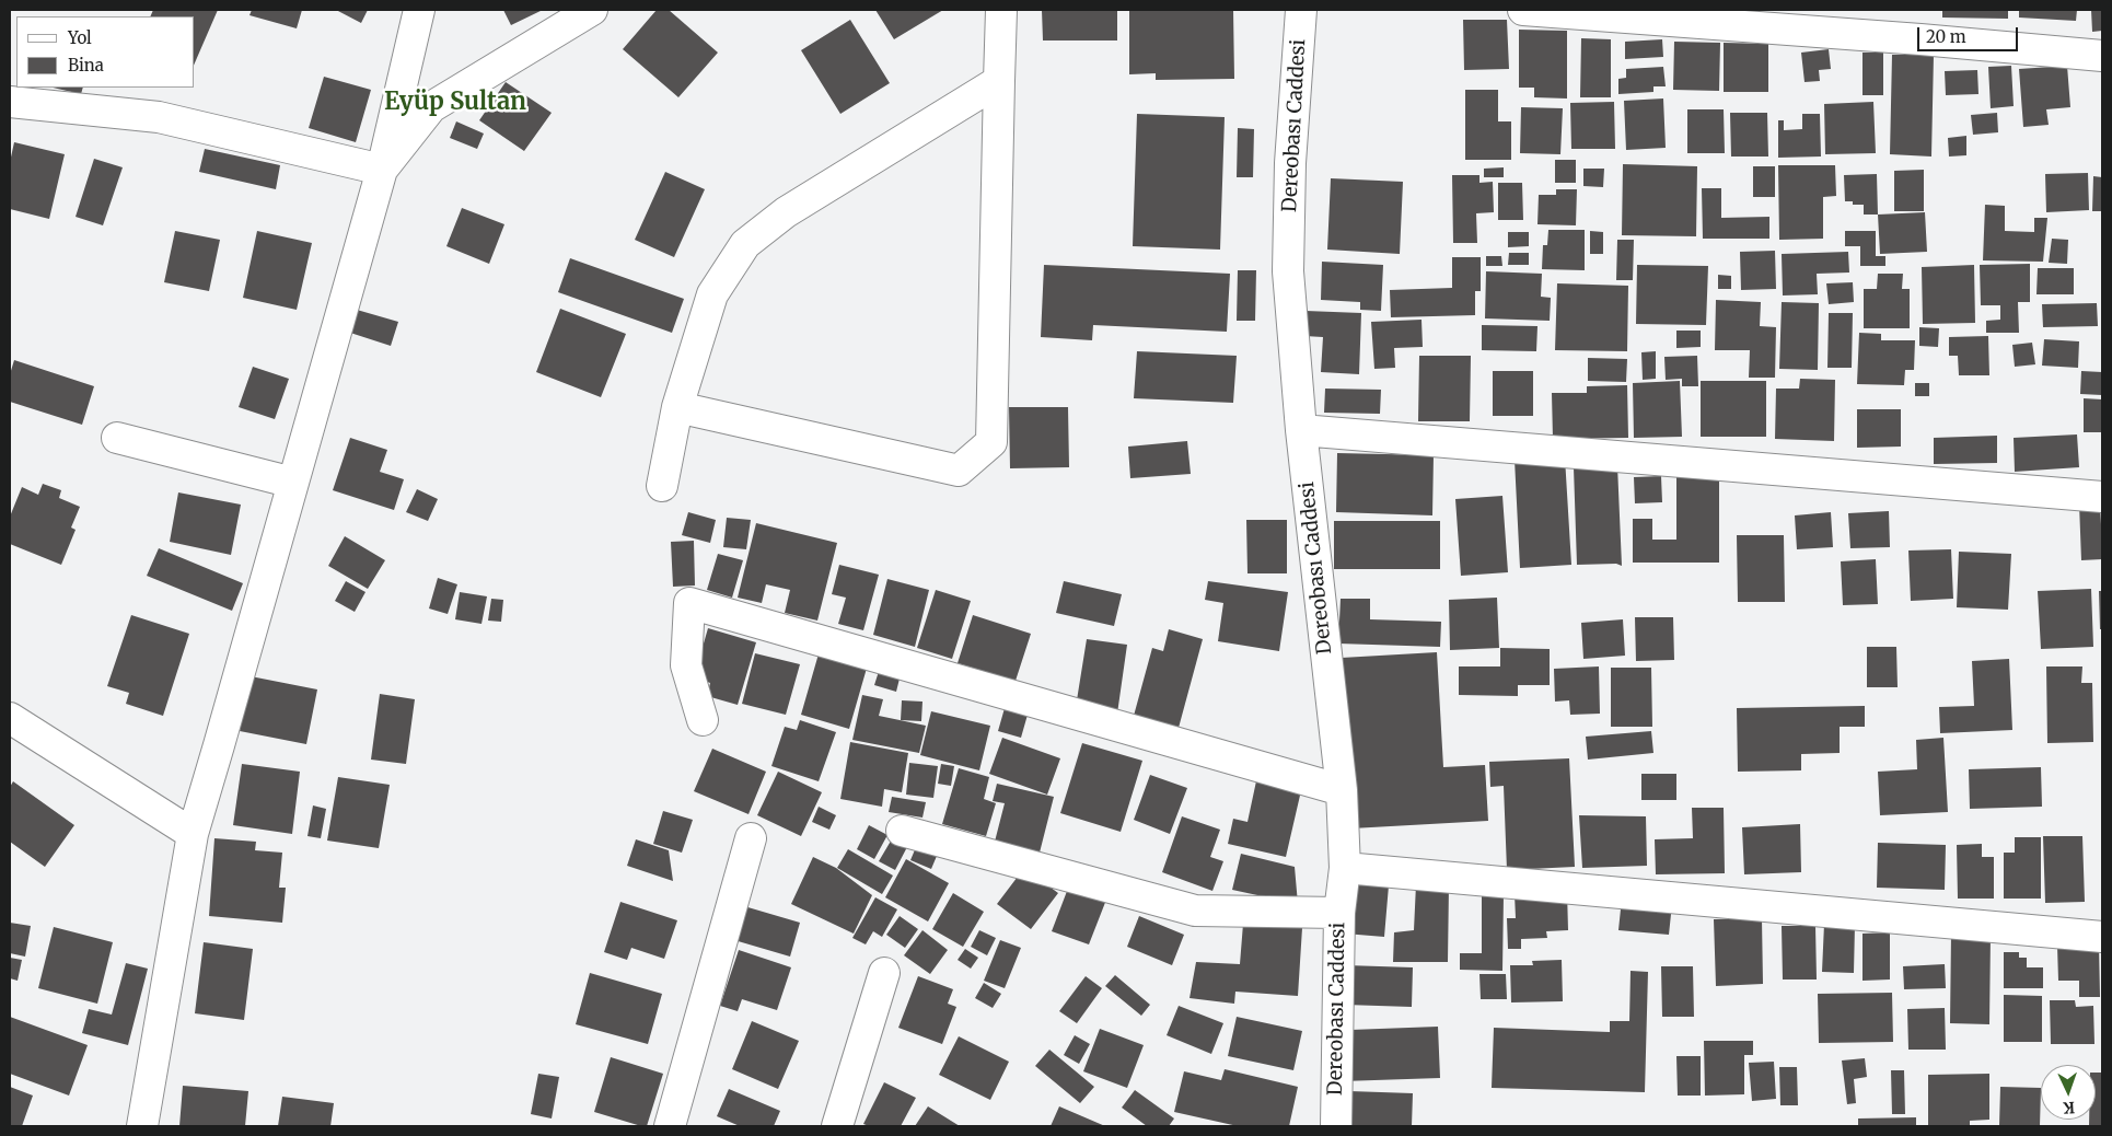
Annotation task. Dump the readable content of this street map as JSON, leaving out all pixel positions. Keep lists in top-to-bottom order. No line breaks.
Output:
{"streets":{"street":["Dereobası Caddesi"]},"districts":["Eyüp Sultan"],"legend":["Yol","Bina"],"scale_bar":"20 m","north":"bottom"}
